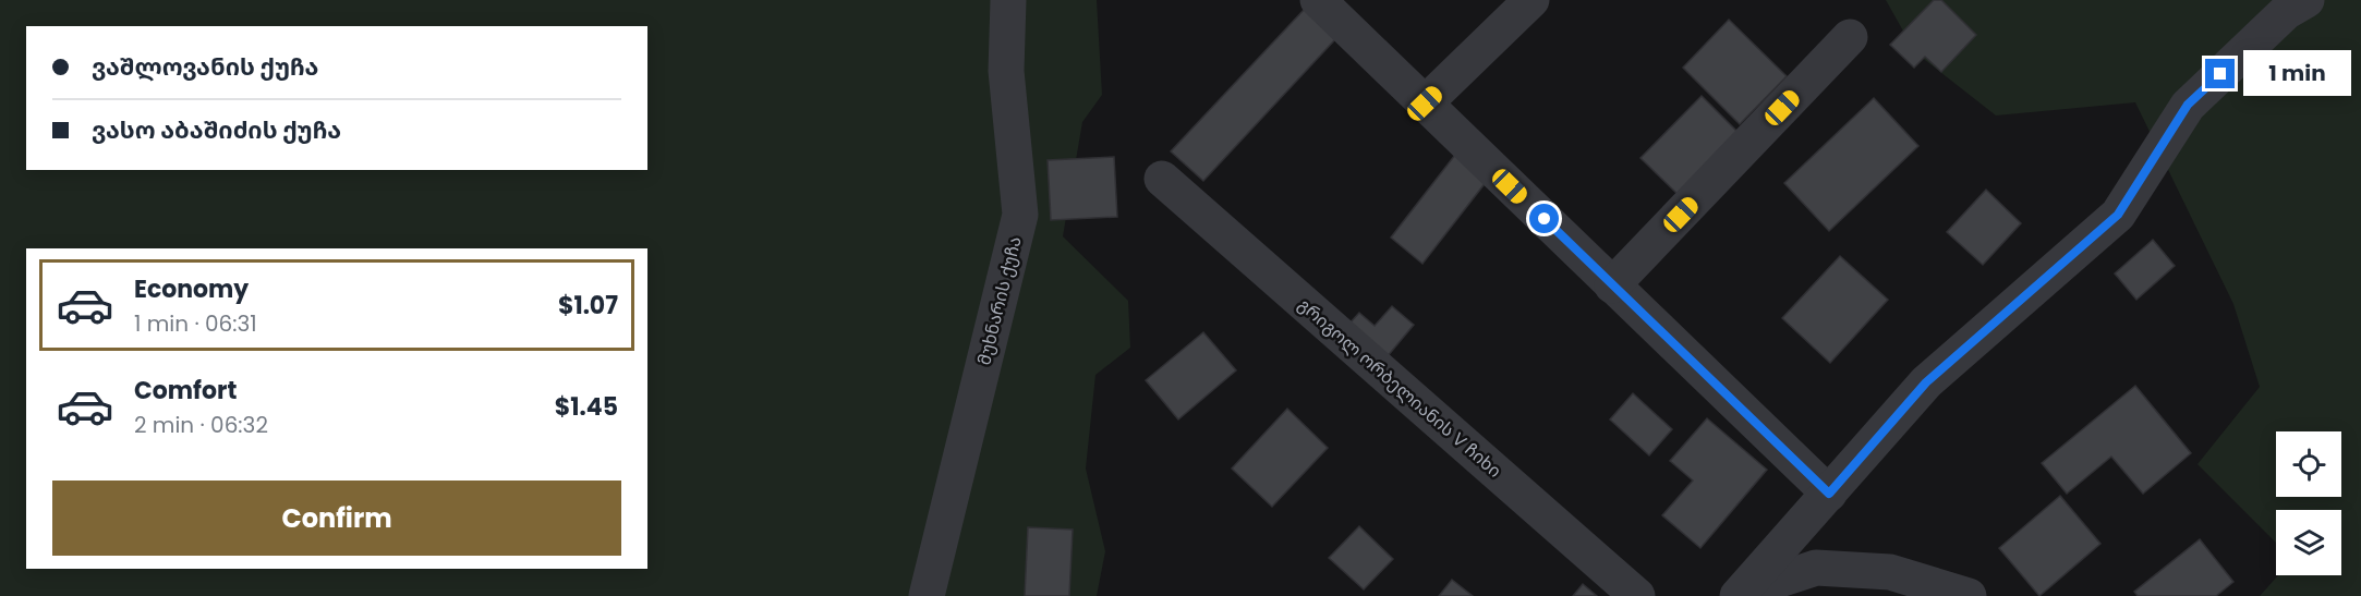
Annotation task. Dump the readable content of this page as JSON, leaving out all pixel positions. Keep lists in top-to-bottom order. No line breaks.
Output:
{"streets":{"street":["მუხნარის ქუჩა","გრიგოლ ორბელიანის V ჩიხი"]},"page":{"banner":["ვაშლოვანის ქუჩა","ვასო აბაშიძის ქუჩა"],"bubble":"1 min","list":[{"name":"Economy","note":"1 min · 06:31","value":"$1.07"},{"name":"Comfort","note":"2 min · 06:32","value":"$1.45"}],"buttons":"Confirm"}}
